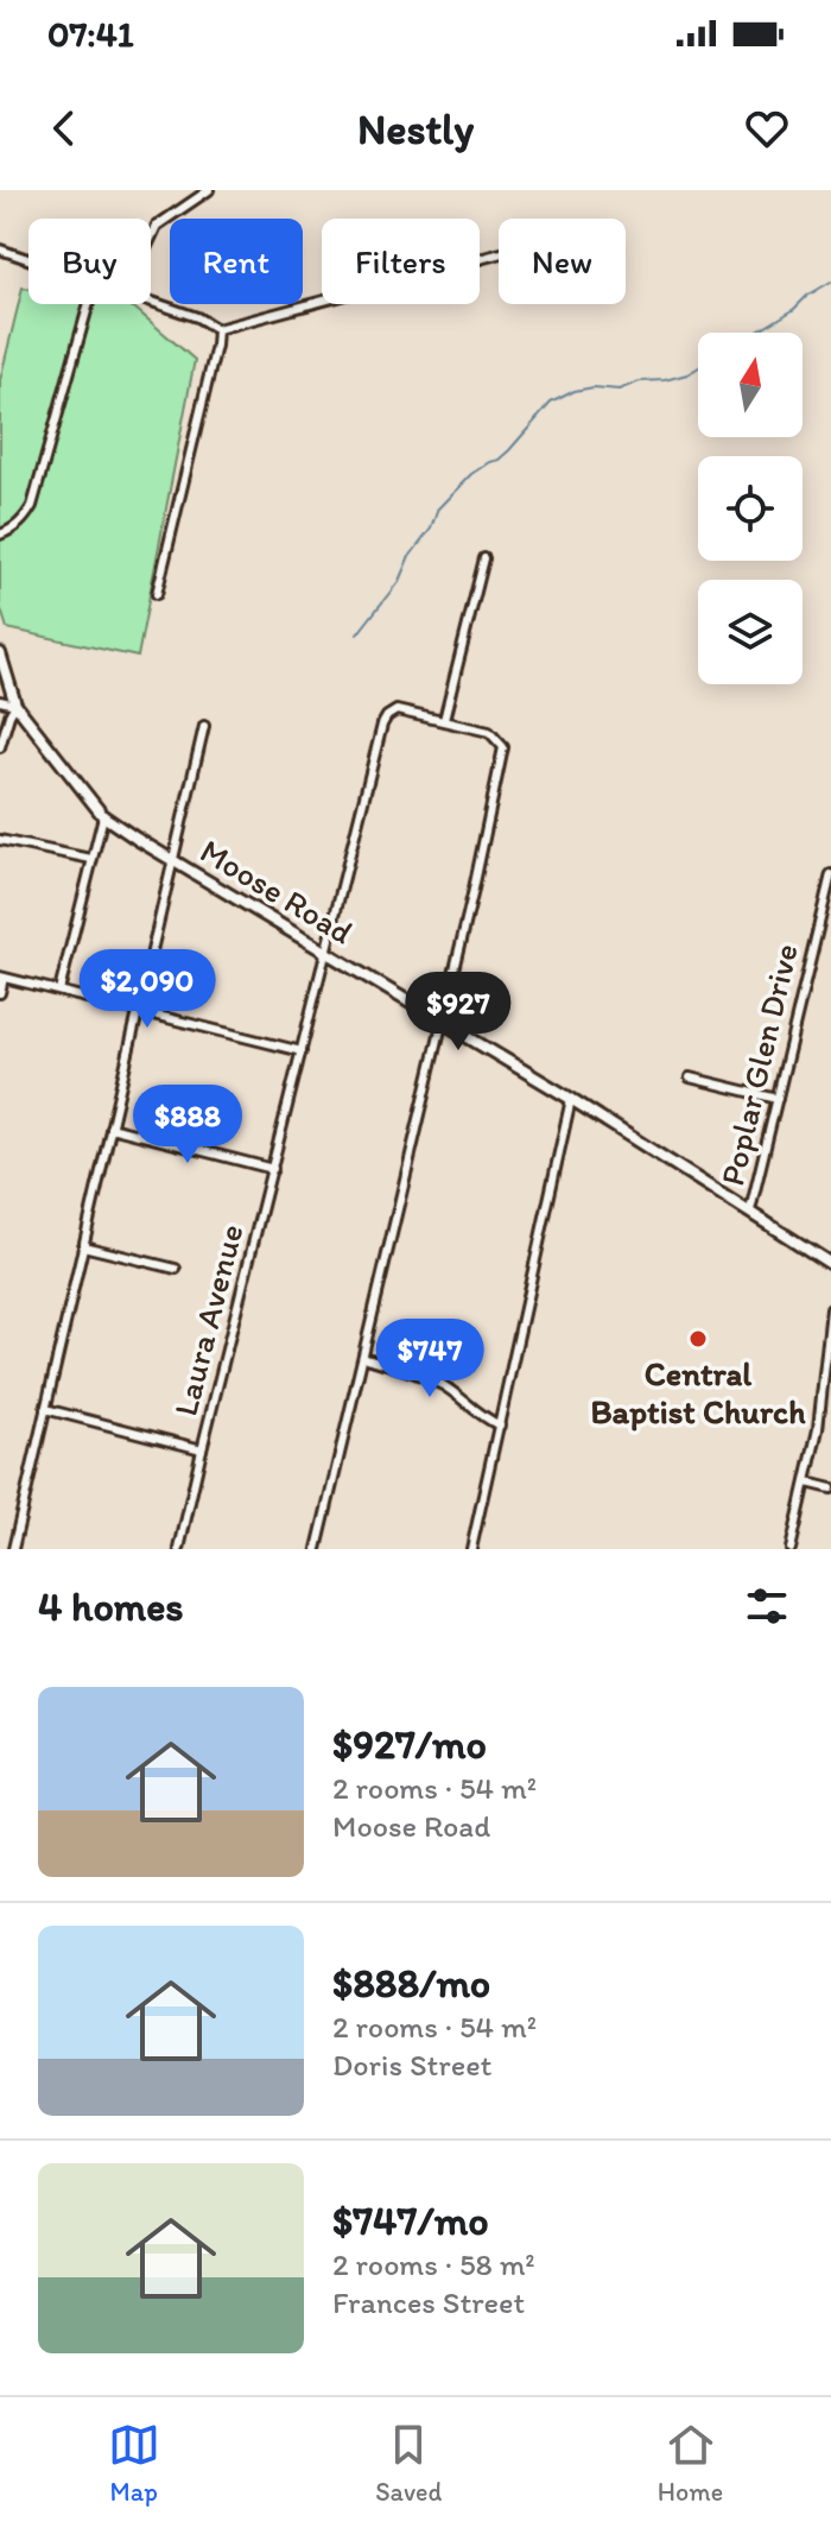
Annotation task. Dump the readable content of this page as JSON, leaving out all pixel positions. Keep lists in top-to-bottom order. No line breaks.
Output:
{"streets":{"street":["Moose Road","Poplar Glen Drive","Laura Avenue"]},"crossings":[["Moose Road","Poplar Glen Drive"],["Moose Road","Laura Avenue"]],"places":["Central Baptist Church"],"north":"top","page":{"status":"07:41","header":"Nestly","chip":["Buy","Rent","Filters","New"],"price":["$2,090","$927","$888","$747"],"heading":"4 homes","list":[{"name":"$927/mo","note":"2 rooms · 54 m² · Moose Road"},{"name":"$888/mo","note":"2 rooms · 54 m² · Doris Street"},{"name":"$747/mo","note":"2 rooms · 58 m² · Frances Street"}],"tabs":["Map","Saved","Home"]}}
